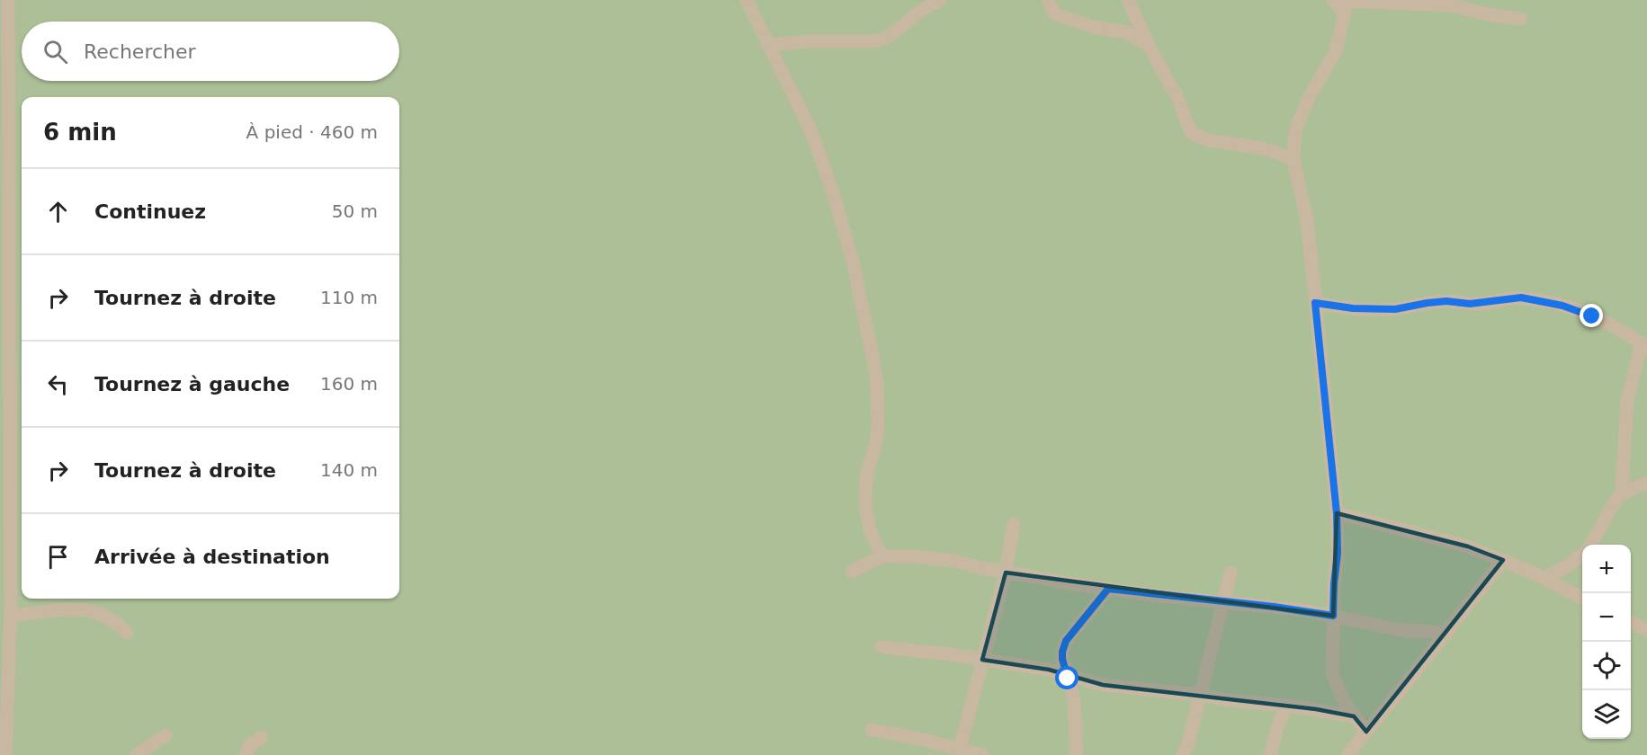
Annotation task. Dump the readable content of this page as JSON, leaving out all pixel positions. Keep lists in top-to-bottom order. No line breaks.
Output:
{"page":{"search":"Rechercher","heading":["6 min","À pied · 460 m"],"list":[["Continuez","50 m"],["Tournez à droite","110 m"],["Tournez à gauche","160 m"],["Tournez à droite","140 m"],"Arrivée à destination"],"map_buttons":["+","−"]}}
